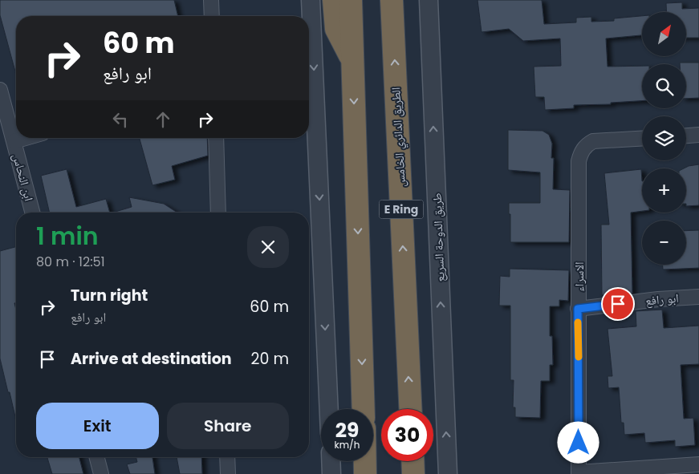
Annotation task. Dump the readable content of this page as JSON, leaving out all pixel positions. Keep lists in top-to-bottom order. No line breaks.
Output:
{"streets":{"highway":["الطريق الدائري الخامس","E Ring"],"street":["ابن النحاس","طريق الدوحة السريع","الاسراء","ابو رافع"]},"crossings":[["الاسراء","ابو رافع"]],"north":"top right","page":{"map_buttons":["+","−"],"turn":["60 m","ابو رافع"],"heading":["1 min","80 m · 12:51"],"list":[{"name":"Turn right","note":"ابو رافع","value":"60 m"},{"name":"Arrive at destination","value":"20 m"}],"buttons":["Exit","Share"],"speed":"29 km/h","limit":"30"}}
